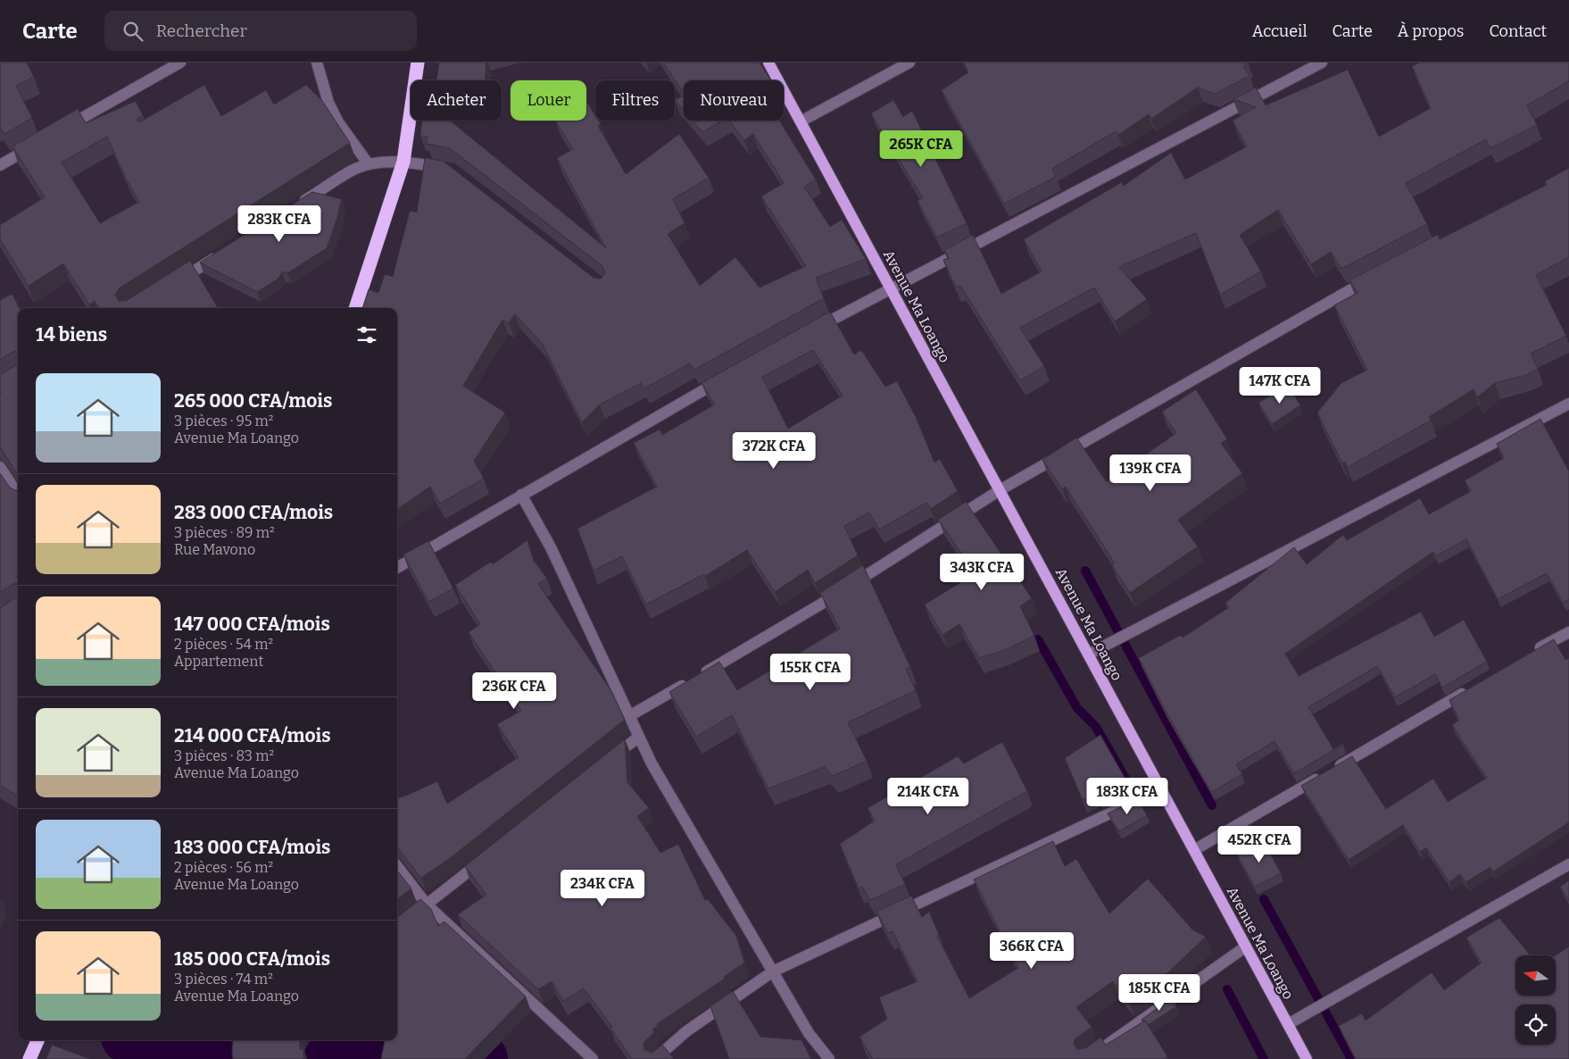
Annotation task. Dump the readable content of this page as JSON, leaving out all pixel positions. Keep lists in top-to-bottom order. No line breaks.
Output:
{"streets":{"main road":["Avenue Ma Loango"]},"north":"left","page":{"header":"Carte","search":"Rechercher","nav":["Accueil","Carte","À propos","Contact"],"chip":["Acheter","Louer","Filtres","Nouveau"],"price":["265K CFA","283K CFA","147K CFA","372K CFA","139K CFA","343K CFA","155K CFA","236K CFA","214K CFA","183K CFA","452K CFA","234K CFA","366K CFA","185K CFA"],"heading":"14 biens","list":[{"name":"265 000 CFA/mois","note":"3 pièces · 95 m² · Avenue Ma Loango"},{"name":"283 000 CFA/mois","note":"3 pièces · 89 m² · Rue Mavono"},{"name":"147 000 CFA/mois","note":"2 pièces · 54 m² · Appartement"},{"name":"214 000 CFA/mois","note":"3 pièces · 83 m² · Avenue Ma Loango"},{"name":"183 000 CFA/mois","note":"2 pièces · 56 m² · Avenue Ma Loango"},{"name":"185 000 CFA/mois","note":"3 pièces · 74 m² · Avenue Ma Loango"}]}}
